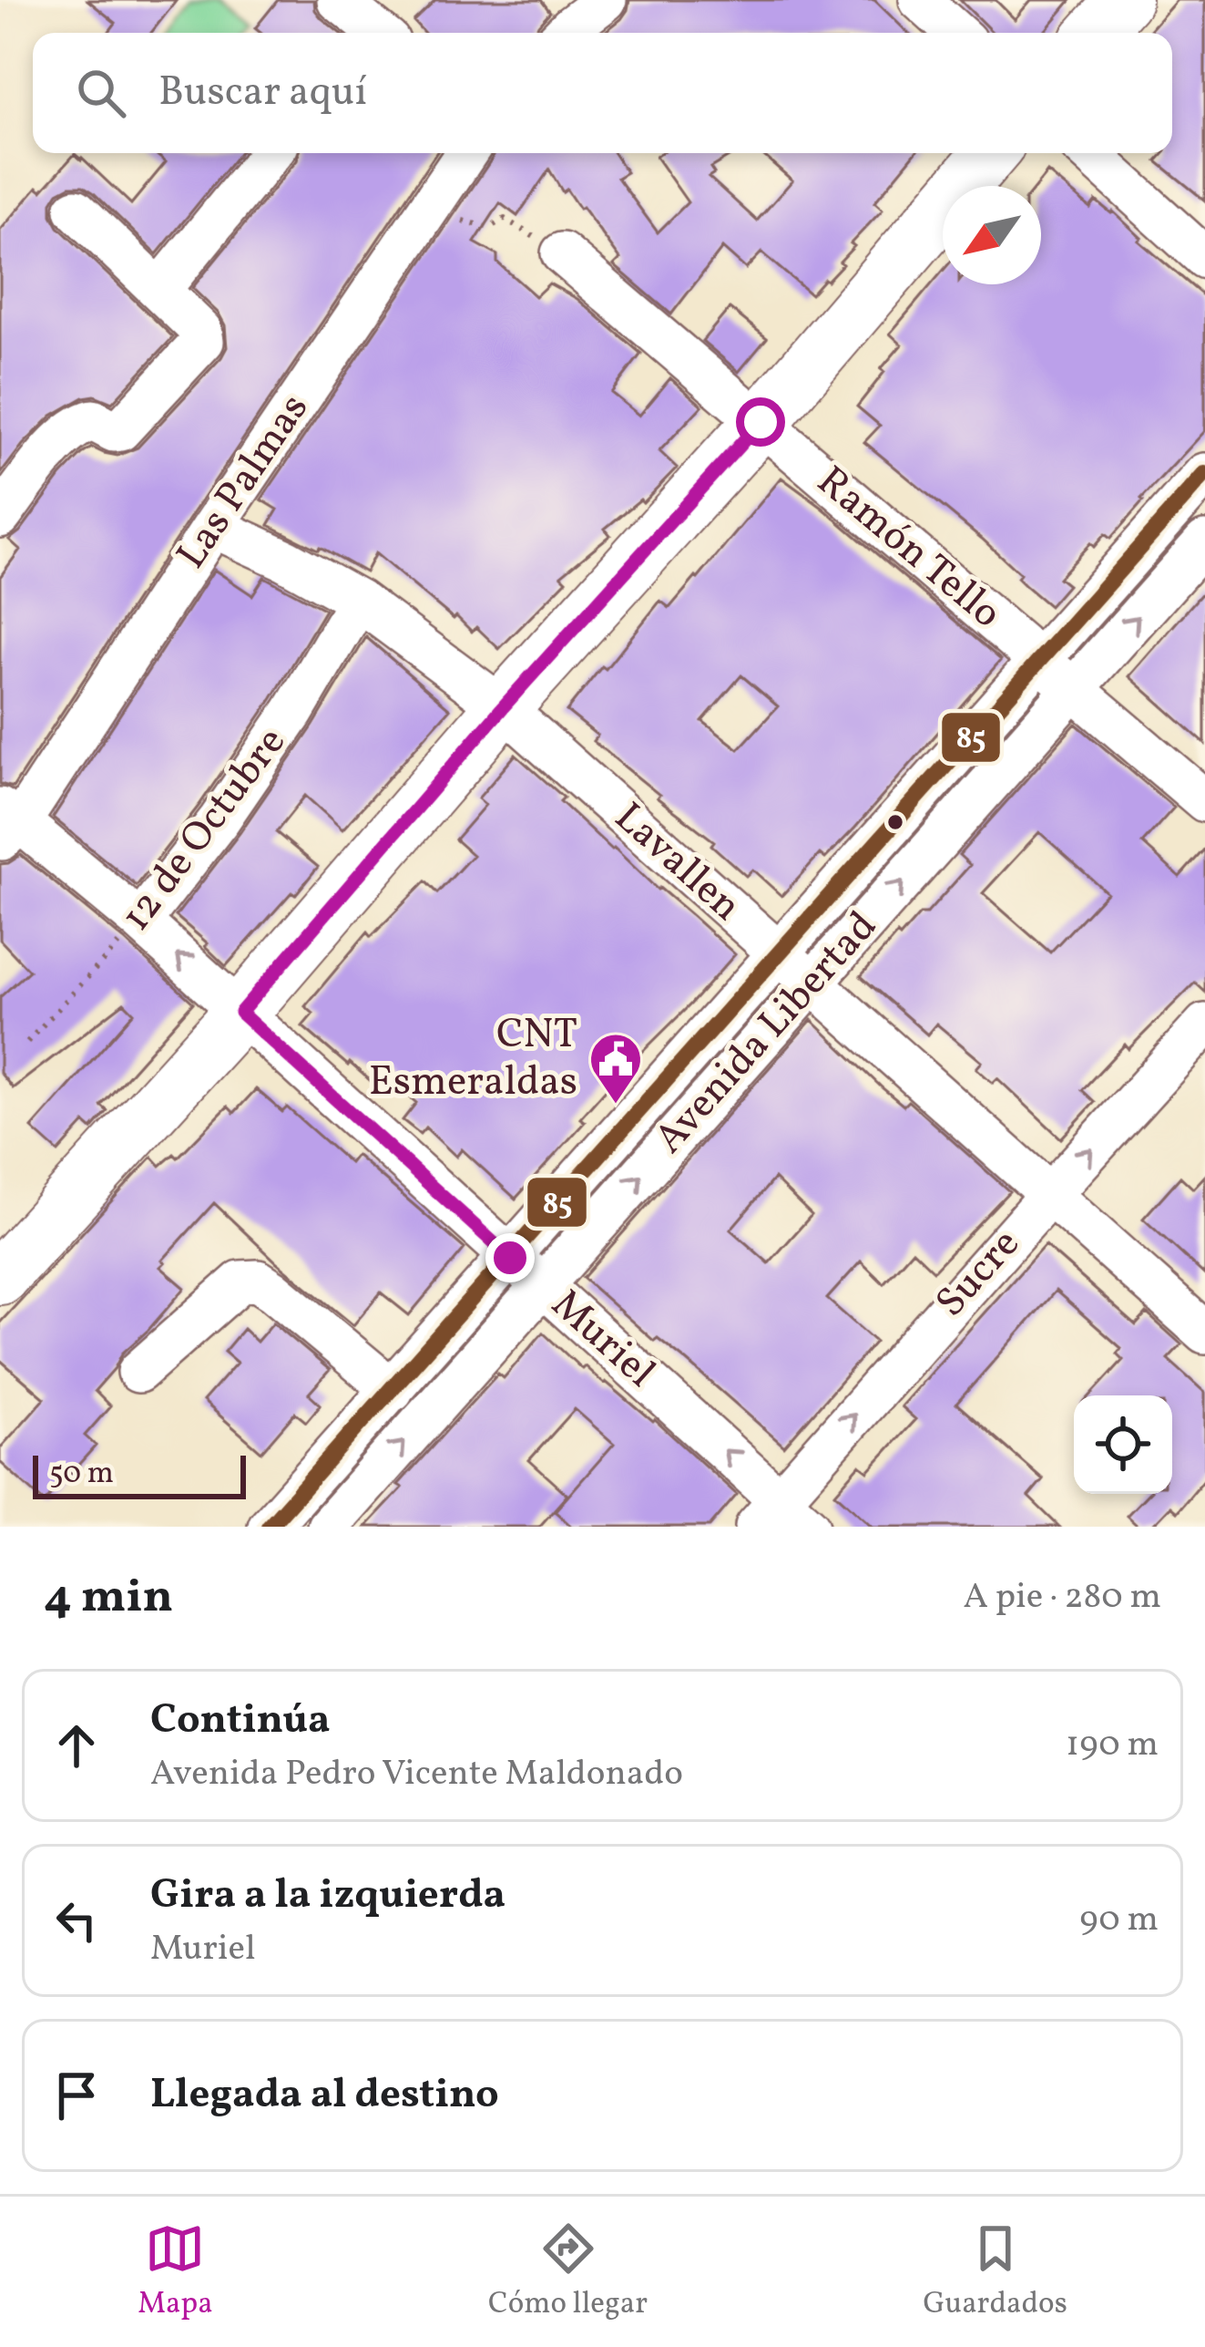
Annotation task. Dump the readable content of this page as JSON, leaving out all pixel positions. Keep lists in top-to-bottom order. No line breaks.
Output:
{"streets":{"street":["Las Palmas","Ramón Tello","12 de Octubre","Lavallen","Avenida Libertad","Sucre","Muriel"]},"crossings":[["Las Palmas","Lavallen"],["Las Palmas","Muriel"],["Ramón Tello","Avenida Libertad"],["12 de Octubre","Lavallen"],["12 de Octubre","Muriel"],["Lavallen","Avenida Libertad"],["Lavallen","Sucre"],["Avenida Libertad","Muriel"],["Sucre","Muriel"]],"one_way":["Sucre","Muriel"],"places":{"public building":["CNT Esmeraldas"]},"lines":["transit line 85"],"scale_bar":"50 m","north":"bottom left","page":{"search":"Buscar aquí","scale":"50 m","heading":["4 min","A pie · 280 m"],"list":[["Continúa","Avenida Pedro Vicente Maldonado","190 m"],["Gira a la izquierda","Muriel","90 m"],"Llegada al destino"],"nav":["Mapa","Cómo llegar","Guardados"]}}
